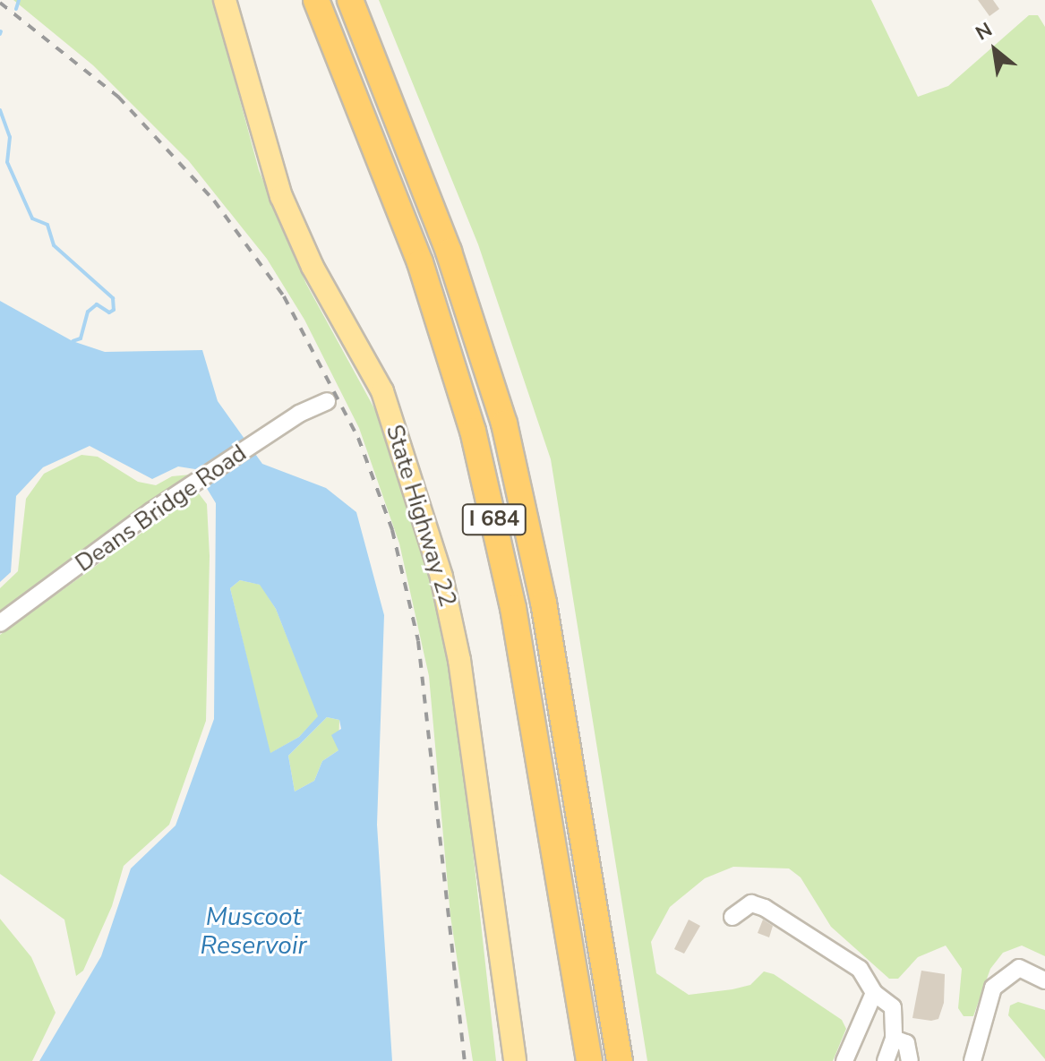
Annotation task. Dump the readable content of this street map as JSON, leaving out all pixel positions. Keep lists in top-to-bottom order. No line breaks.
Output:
{"streets":{"highway":["I 684"],"main road":["State Highway 22"],"street":["Deans Bridge Road"]},"water":["Muscoot Reservoir"],"north":"top left"}
